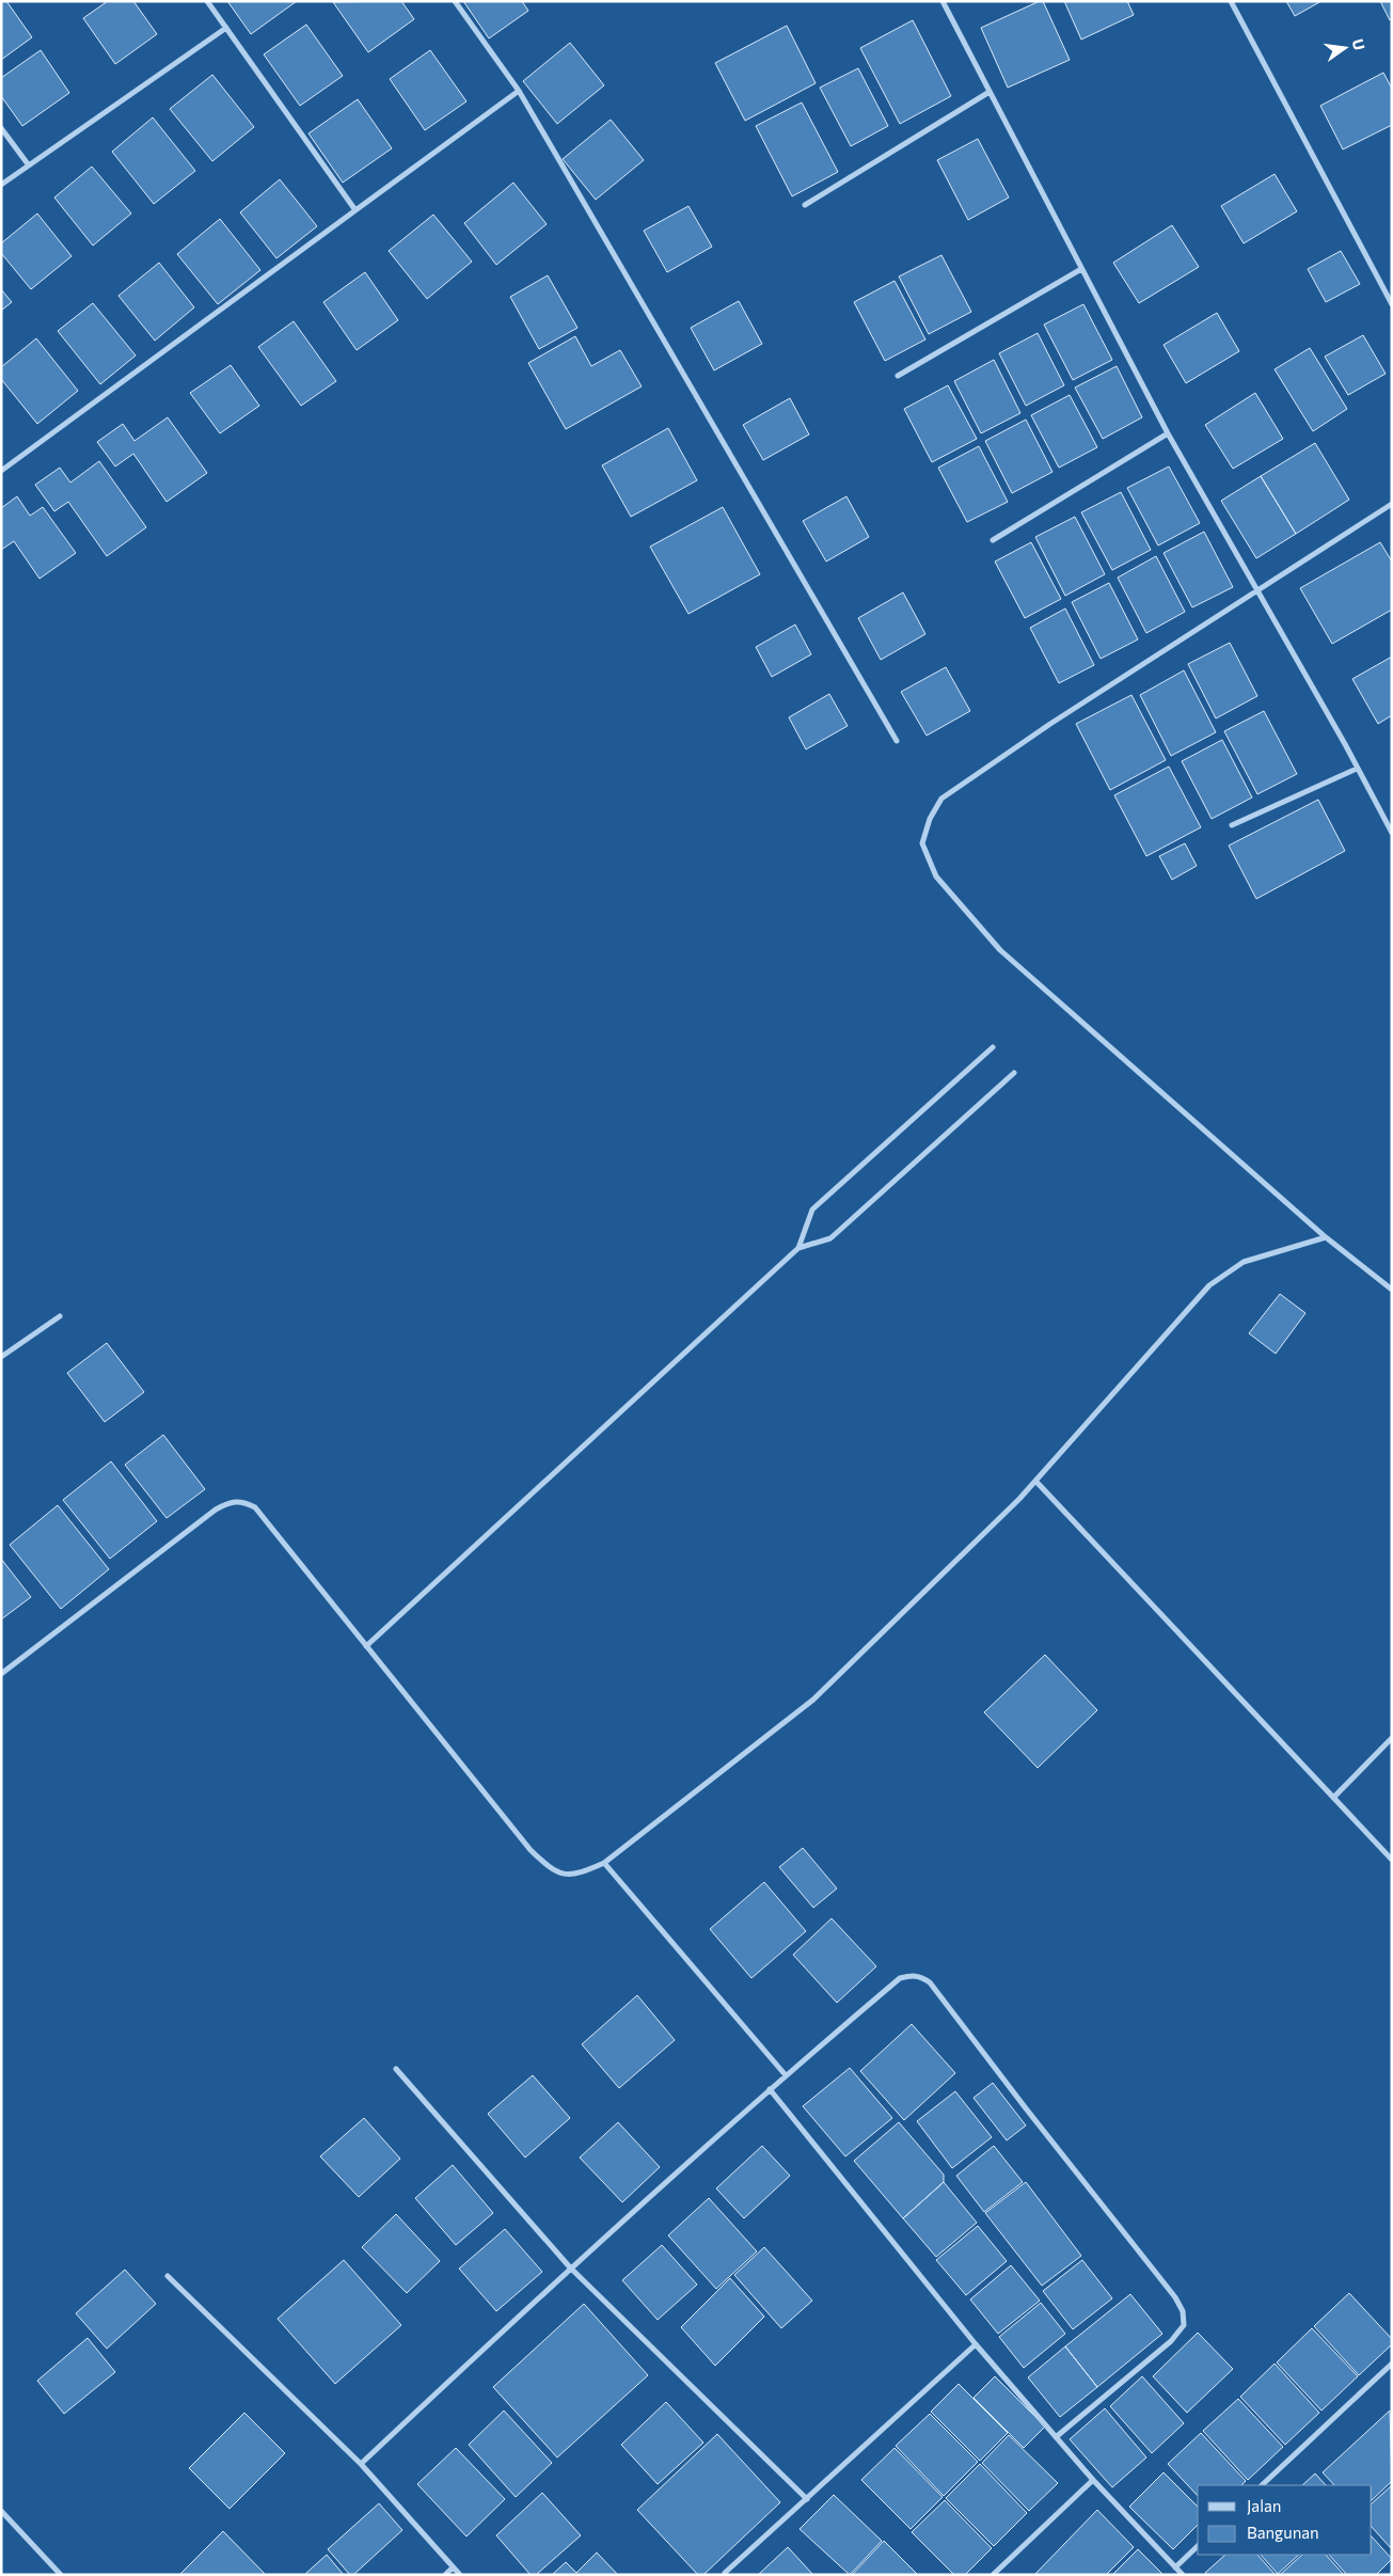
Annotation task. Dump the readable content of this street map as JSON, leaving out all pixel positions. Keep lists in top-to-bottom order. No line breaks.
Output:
{"legend":["Jalan","Bangunan"],"north":"right"}
